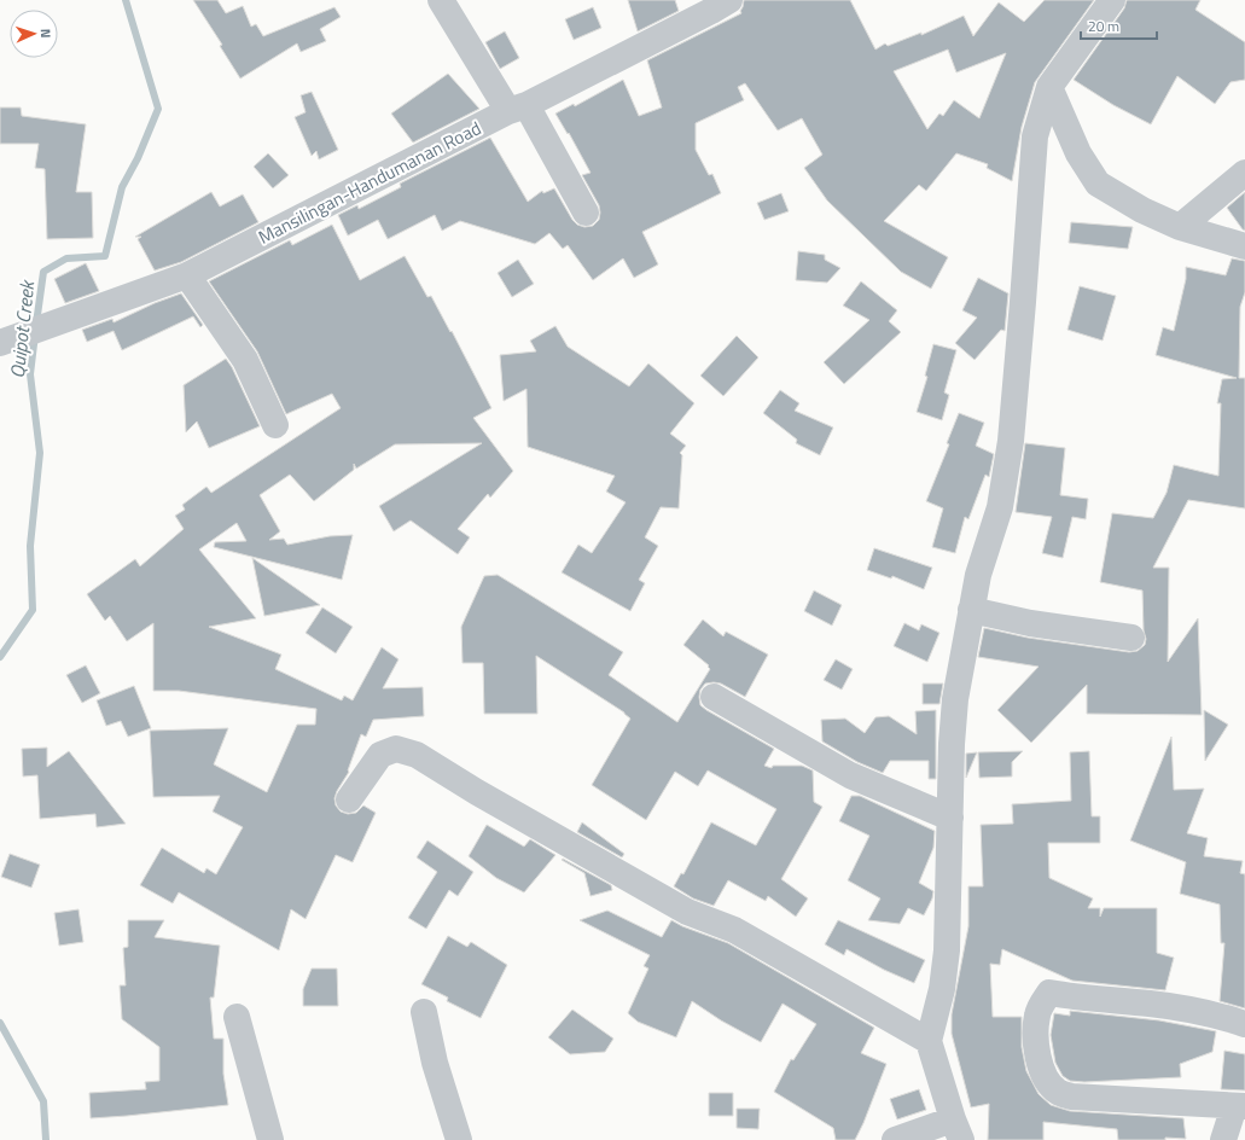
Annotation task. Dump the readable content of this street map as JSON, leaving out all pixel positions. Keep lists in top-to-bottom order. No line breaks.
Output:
{"streets":{"street":["Mansilingan-Handumanan Road"]},"water":["Quipot Creek"],"scale_bar":"20 m","north":"right"}
